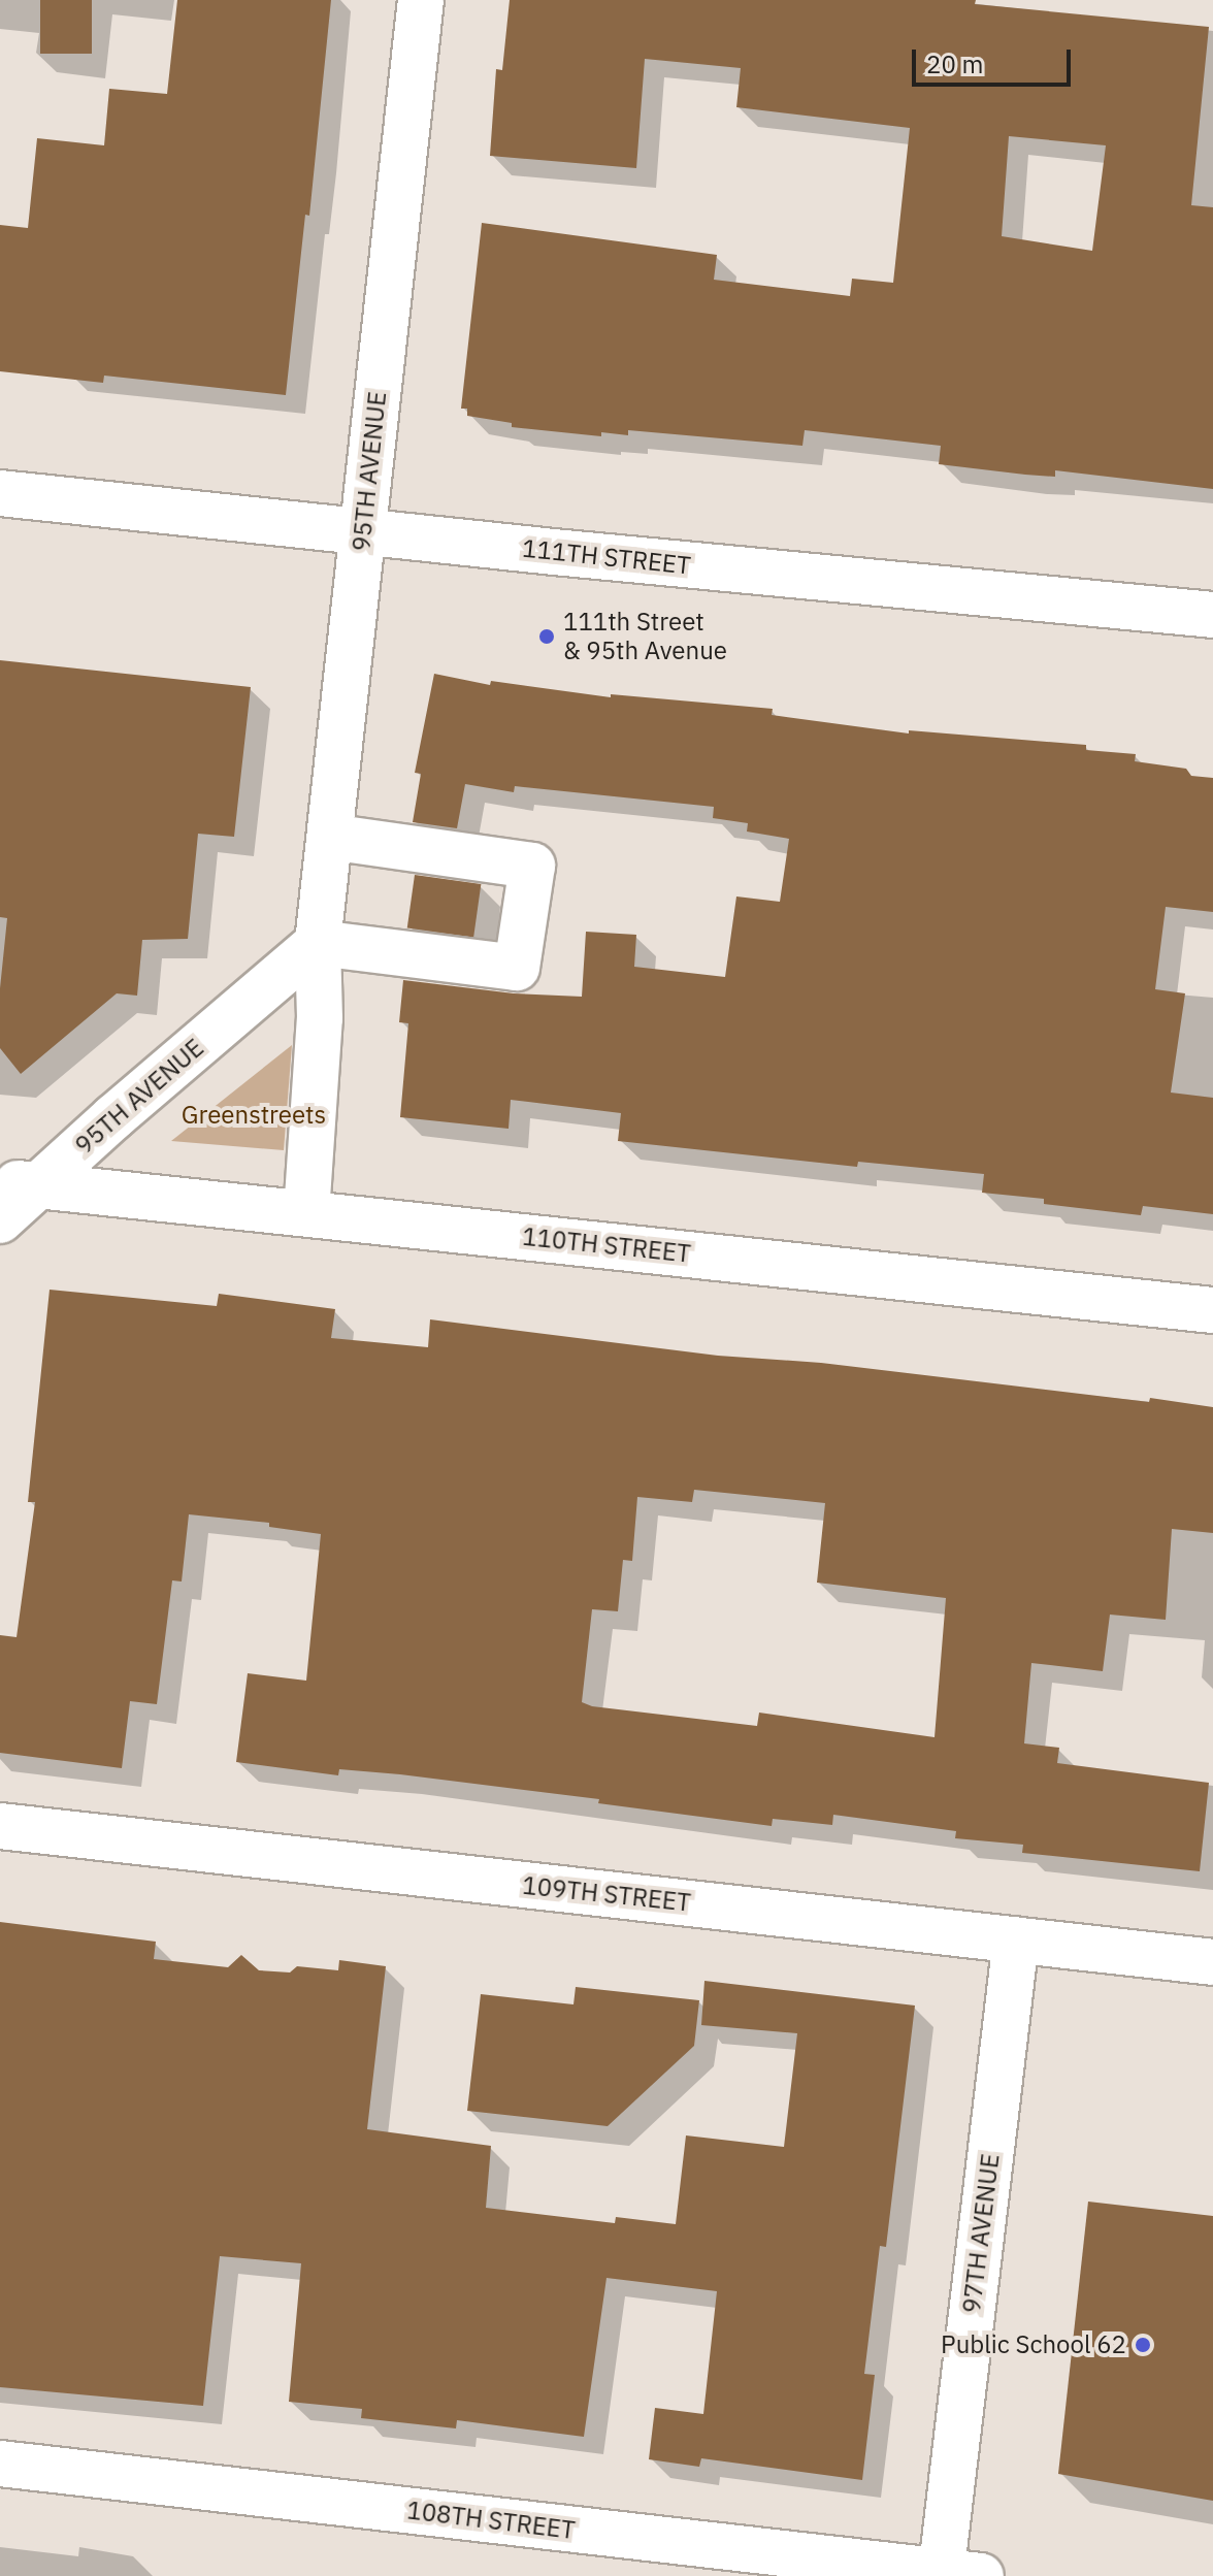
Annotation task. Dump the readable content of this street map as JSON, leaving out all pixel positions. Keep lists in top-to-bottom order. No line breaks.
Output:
{"streets":{"street":["95TH AVENUE","111TH STREET","110TH STREET","109TH STREET","97TH AVENUE","108TH STREET"]},"crossings":[["95TH AVENUE","111TH STREET"],["95TH AVENUE","110TH STREET"],["109TH STREET","97TH AVENUE"],["97TH AVENUE","108TH STREET"]],"parks":["Greenstreets"],"places":["111th Street & 95th Avenue","Public School 62"],"scale_bar":"20 m"}
